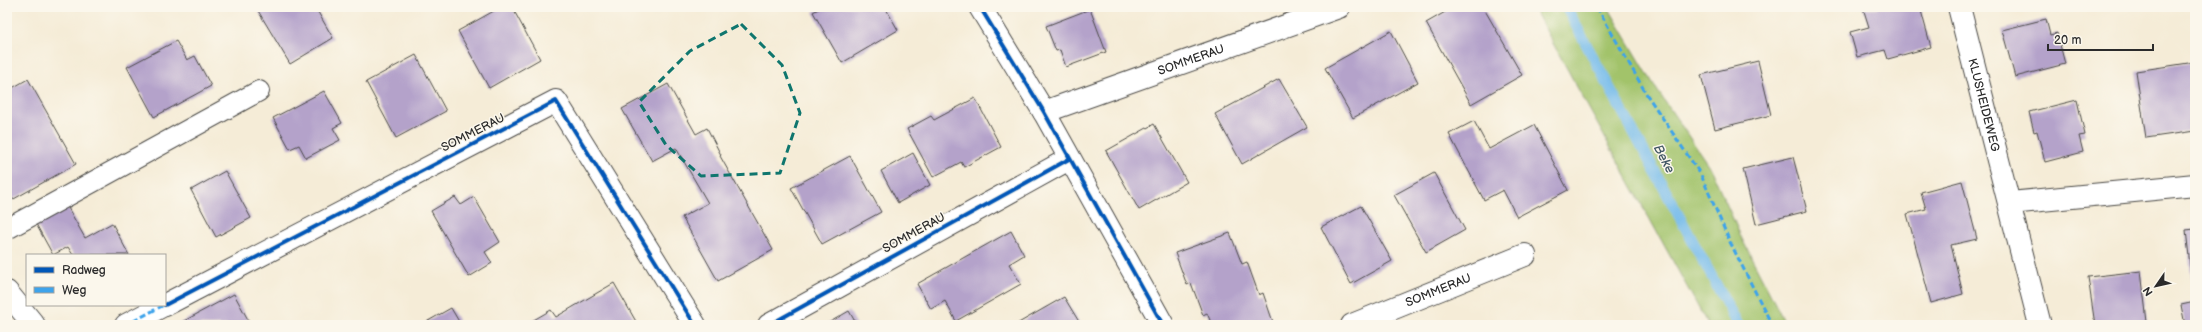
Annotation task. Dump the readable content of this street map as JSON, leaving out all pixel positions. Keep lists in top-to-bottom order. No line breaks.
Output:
{"streets":{"street":["SOMMERAU","KLUSHEIDEWEG"]},"water":["Beke"],"legend":["Radweg","Weg"],"scale_bar":"20 m","north":"bottom left"}
